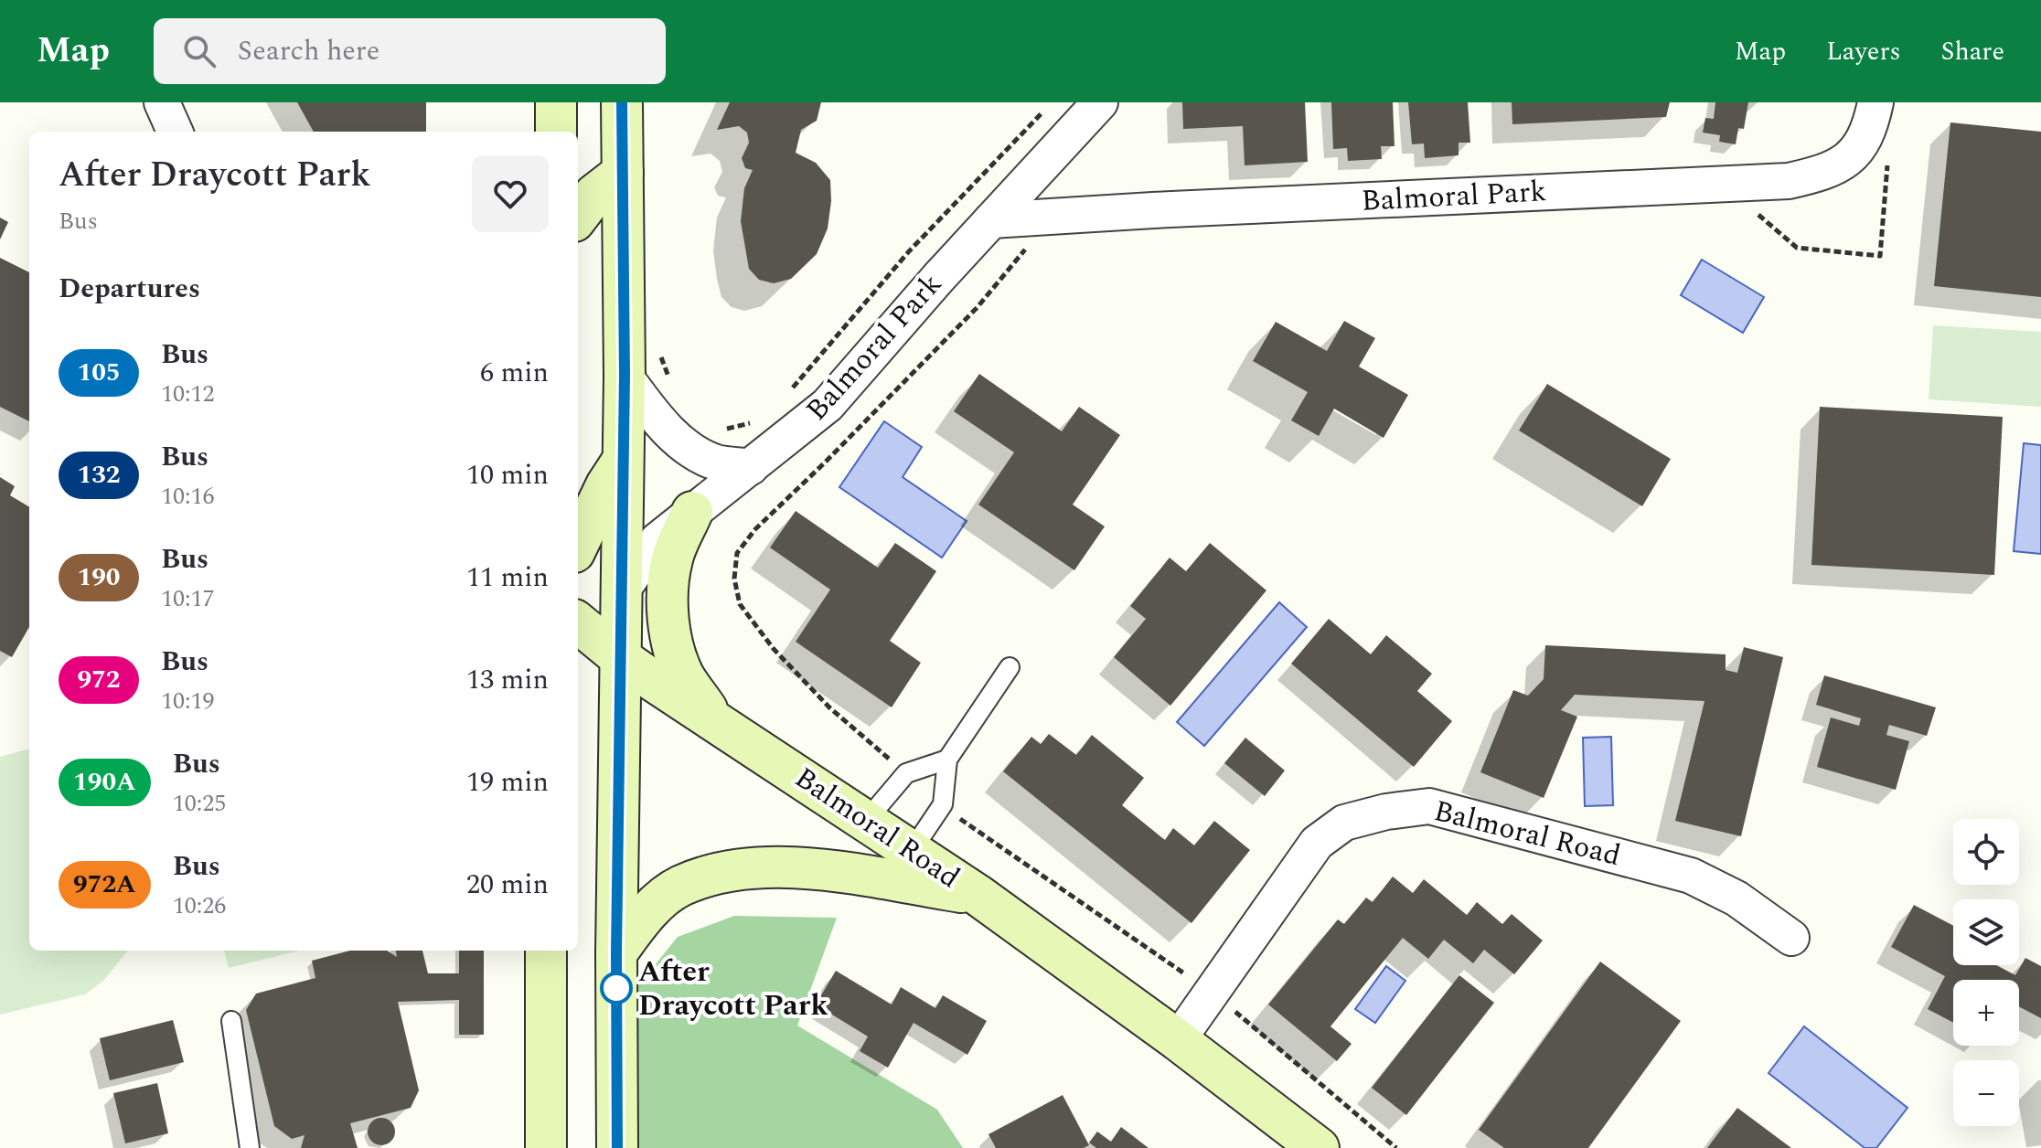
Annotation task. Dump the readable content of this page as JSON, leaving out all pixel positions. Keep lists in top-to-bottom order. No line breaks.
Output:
{"streets":{"main road":["Balmoral Road"],"street":["Balmoral Park"]},"places":["After Draycott Park"],"lines":["bus line 105"],"page":{"header":"Map","search":"Search here","nav":["Map","Layers","Share"],"heading":[["After Draycott Park","Bus"],"Departures"],"list":[{"mark":"105","name":"Bus","note":"10:12","value":"6 min"},{"mark":"132","name":"Bus","note":"10:16","value":"10 min"},{"mark":"190","name":"Bus","note":"10:17","value":"11 min"},{"mark":"972","name":"Bus","note":"10:19","value":"13 min"},{"mark":"190A","name":"Bus","note":"10:25","value":"19 min"},{"mark":"972A","name":"Bus","note":"10:26","value":"20 min"}],"map_buttons":["+","−"]}}
